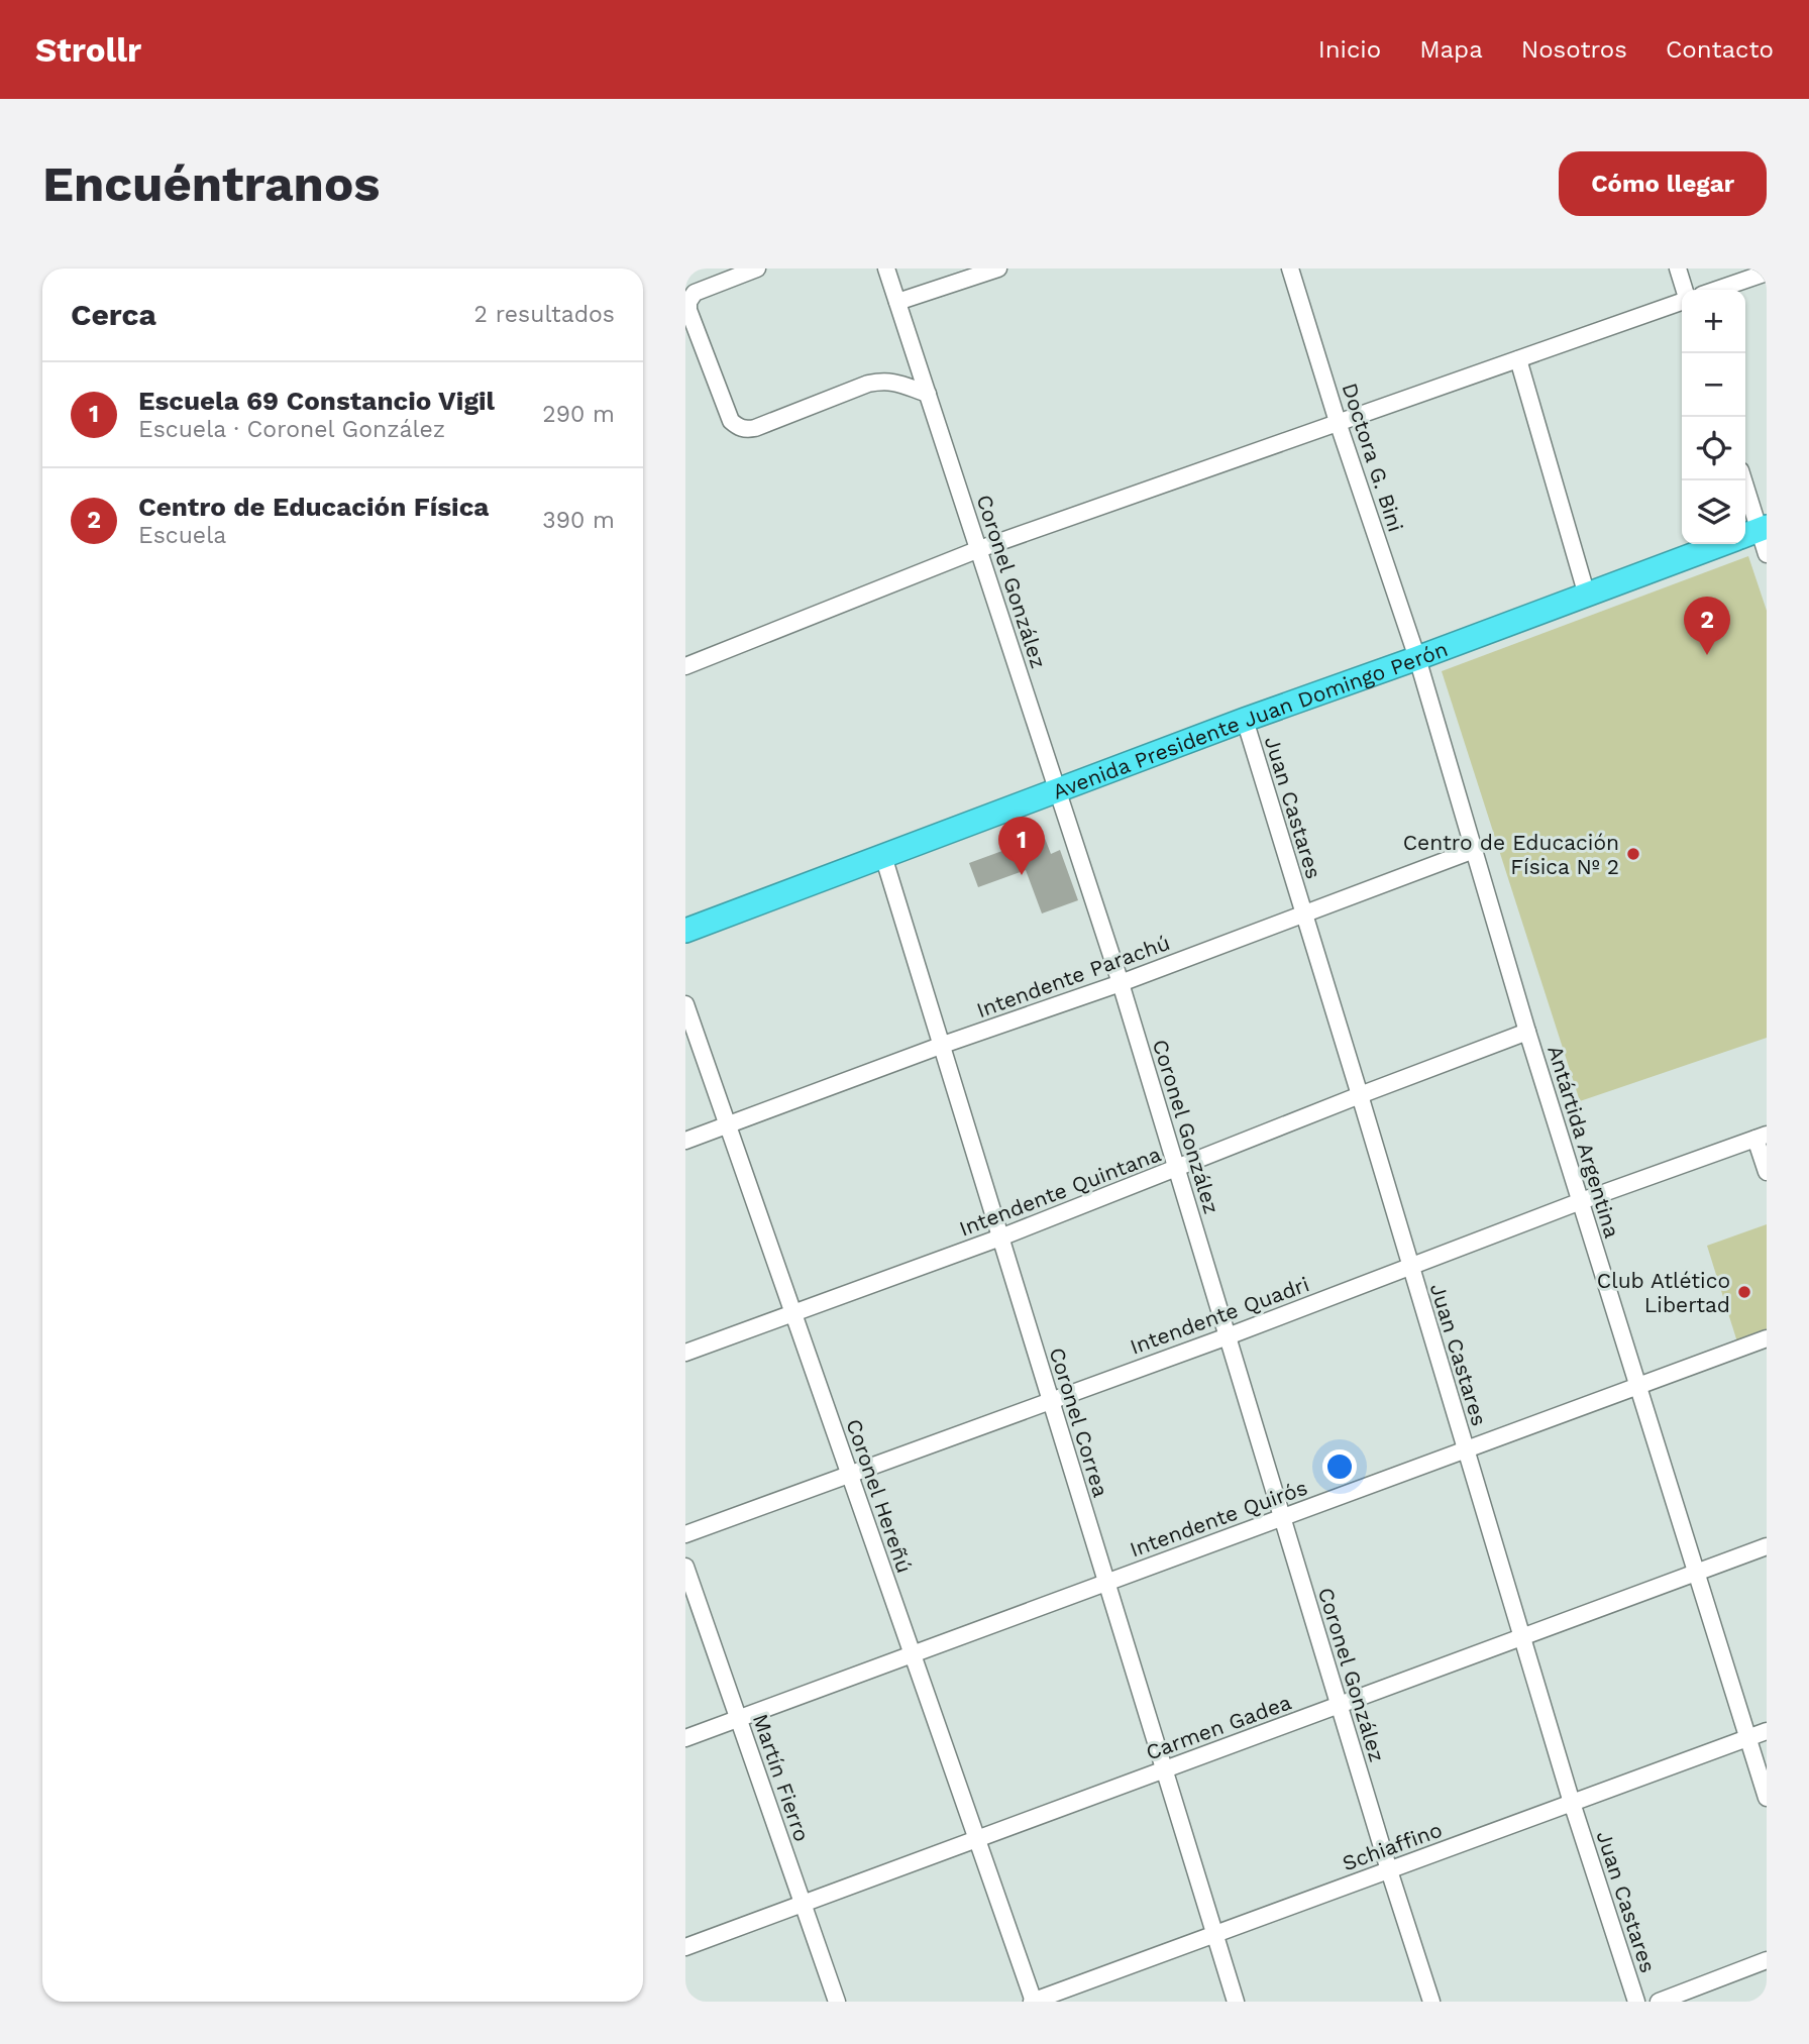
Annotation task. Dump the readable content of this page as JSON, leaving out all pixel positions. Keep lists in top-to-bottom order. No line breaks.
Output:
{"streets":{"highway":["Avenida Presidente Juan Domingo Perón"],"street":["Doctora G. Bini","Coronel González","Juan Castares","Intendente Parachú","Antártida Argentina","Intendente Quintana","Intendente Quadri","Coronel Correa","Coronel Hereñú","Intendente Quirós","Carmen Gadea","Martín Fierro","Schiaffino"]},"crossings":[["Doctora G. Bini","Avenida Presidente Juan Domingo Perón"],["Doctora G. Bini","Antártida Argentina"],["Coronel González","Avenida Presidente Juan Domingo Perón"],["Coronel González","Intendente Parachú"],["Coronel González","Intendente Quintana"],["Coronel González","Intendente Quadri"],["Coronel González","Intendente Quirós"],["Coronel González","Carmen Gadea"],["Coronel González","Schiaffino"],["Avenida Presidente Juan Domingo Perón","Juan Castares"],["Avenida Presidente Juan Domingo Perón","Antártida Argentina"],["Avenida Presidente Juan Domingo Perón","Coronel Correa"],["Juan Castares","Intendente Parachú"],["Juan Castares","Intendente Quintana"],["Juan Castares","Intendente Quadri"],["Juan Castares","Intendente Quirós"],["Juan Castares","Carmen Gadea"],["Juan Castares","Schiaffino"],["Intendente Parachú","Antártida Argentina"],["Intendente Parachú","Coronel Correa"],["Intendente Parachú","Coronel Hereñú"],["Antártida Argentina","Intendente Quintana"],["Antártida Argentina","Intendente Quadri"],["Antártida Argentina","Intendente Quirós"],["Antártida Argentina","Carmen Gadea"],["Antártida Argentina","Schiaffino"],["Intendente Quintana","Coronel Correa"],["Intendente Quintana","Coronel Hereñú"],["Intendente Quadri","Coronel Correa"],["Intendente Quadri","Coronel Hereñú"],["Coronel Correa","Intendente Quirós"],["Coronel Correa","Carmen Gadea"],["Coronel Correa","Schiaffino"],["Coronel Hereñú","Intendente Quirós"],["Coronel Hereñú","Carmen Gadea"],["Coronel Hereñú","Schiaffino"],["Intendente Quirós","Martín Fierro"],["Carmen Gadea","Martín Fierro"]],"places":["Centro de Educación Física Nº 2","Club Atlético Libertad"],"page":{"header":"Strollr","nav":["Inicio","Mapa","Nosotros","Contacto"],"buttons":"Cómo llegar","title":"Encuéntranos","heading":["Cerca","2 resultados"],"map_buttons":["+","−"],"list":[{"mark":"1","name":"Escuela 69 Constancio Vigil","note":"Escuela · Coronel González","value":"290 m"},{"mark":"2","name":"Centro de Educación Física","note":"Escuela","value":"390 m"}],"pins":["2","1"]}}
